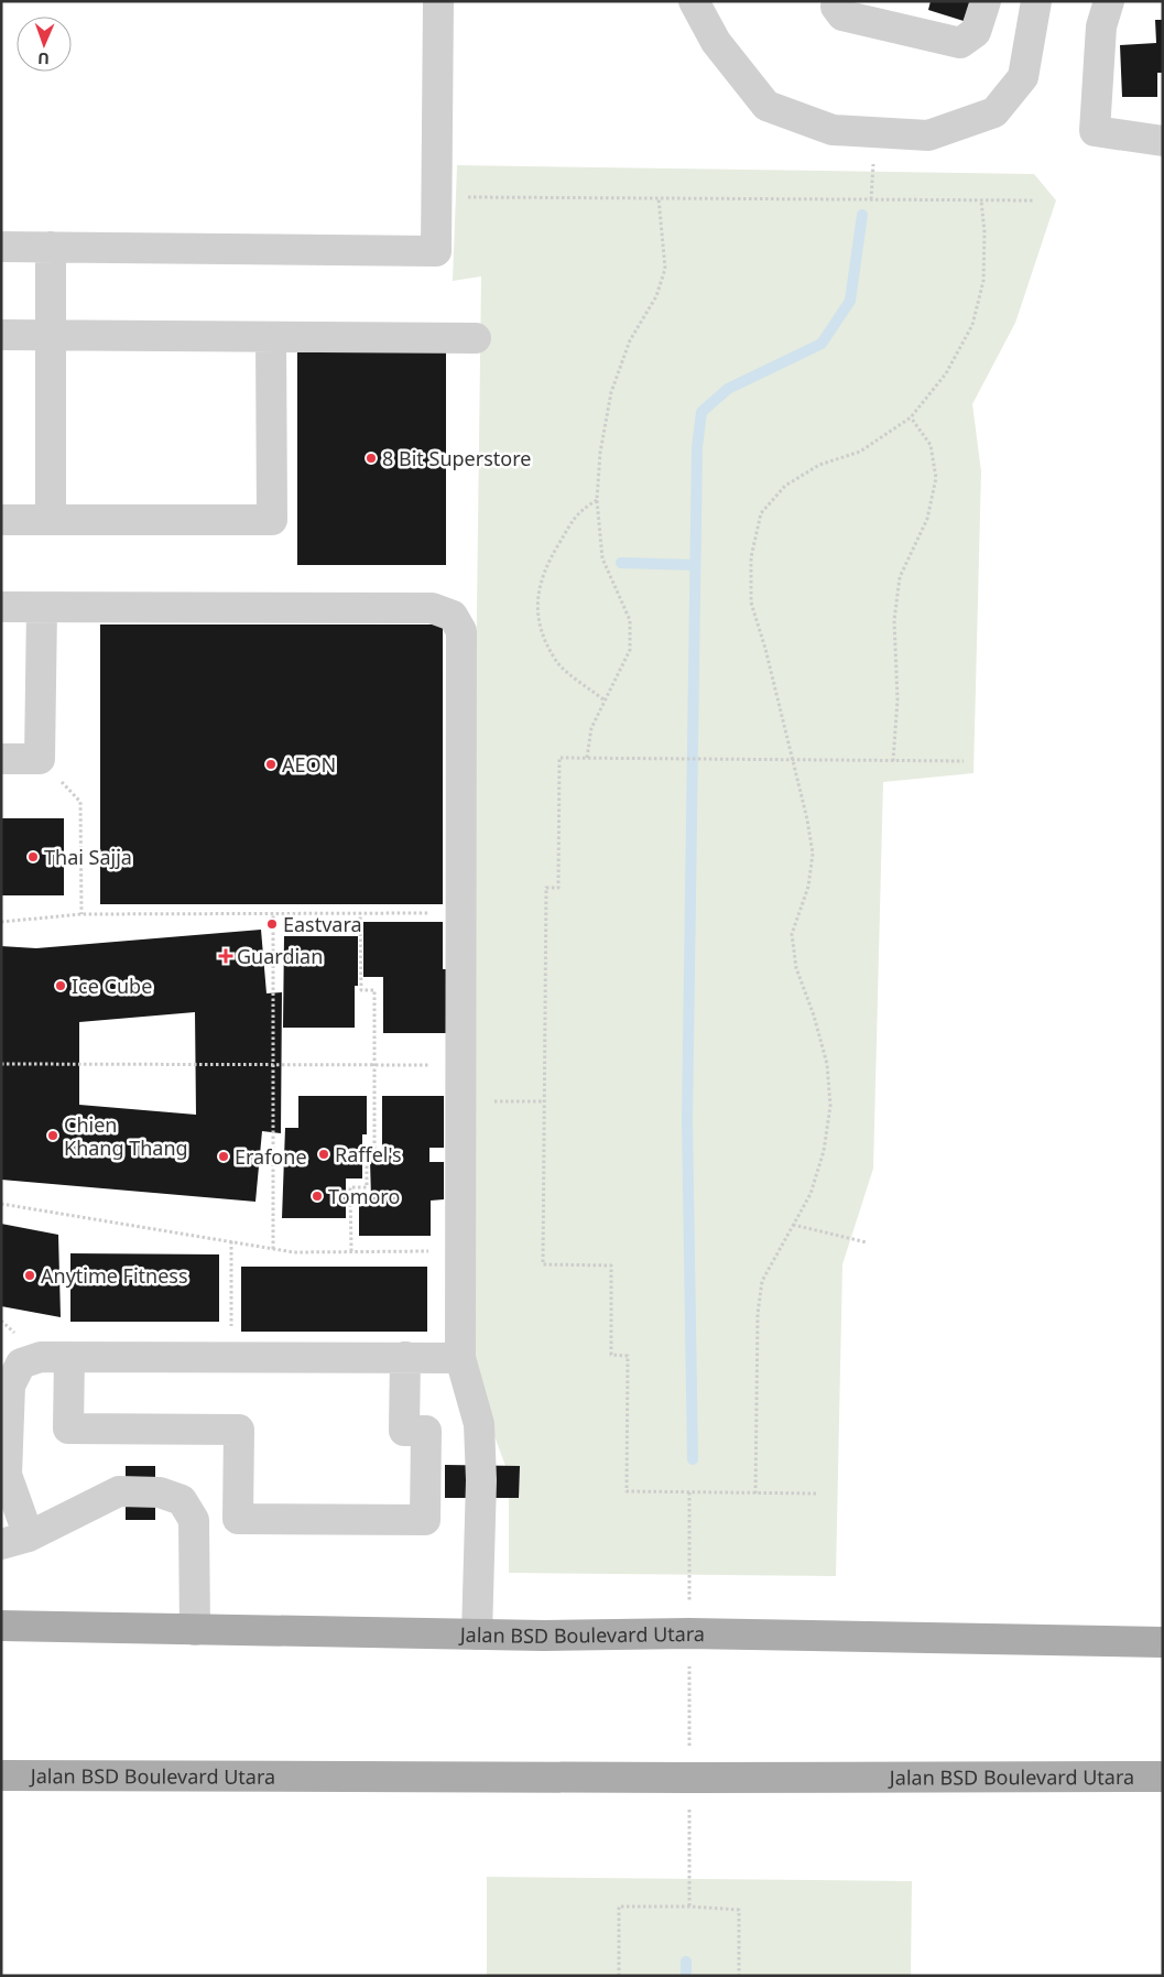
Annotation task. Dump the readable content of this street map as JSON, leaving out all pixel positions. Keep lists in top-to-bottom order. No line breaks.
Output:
{"streets":{"main road":["Jalan BSD Boulevard Utara"]},"places":{"other":["8 Bit Superstore","AEON","Thai Sajja","Eastvara","Ice Cube","Chien Khang Thang","Raffel's","Erafone","Tomoro","Anytime Fitness"],"health":["Guardian"]},"north":"bottom"}
